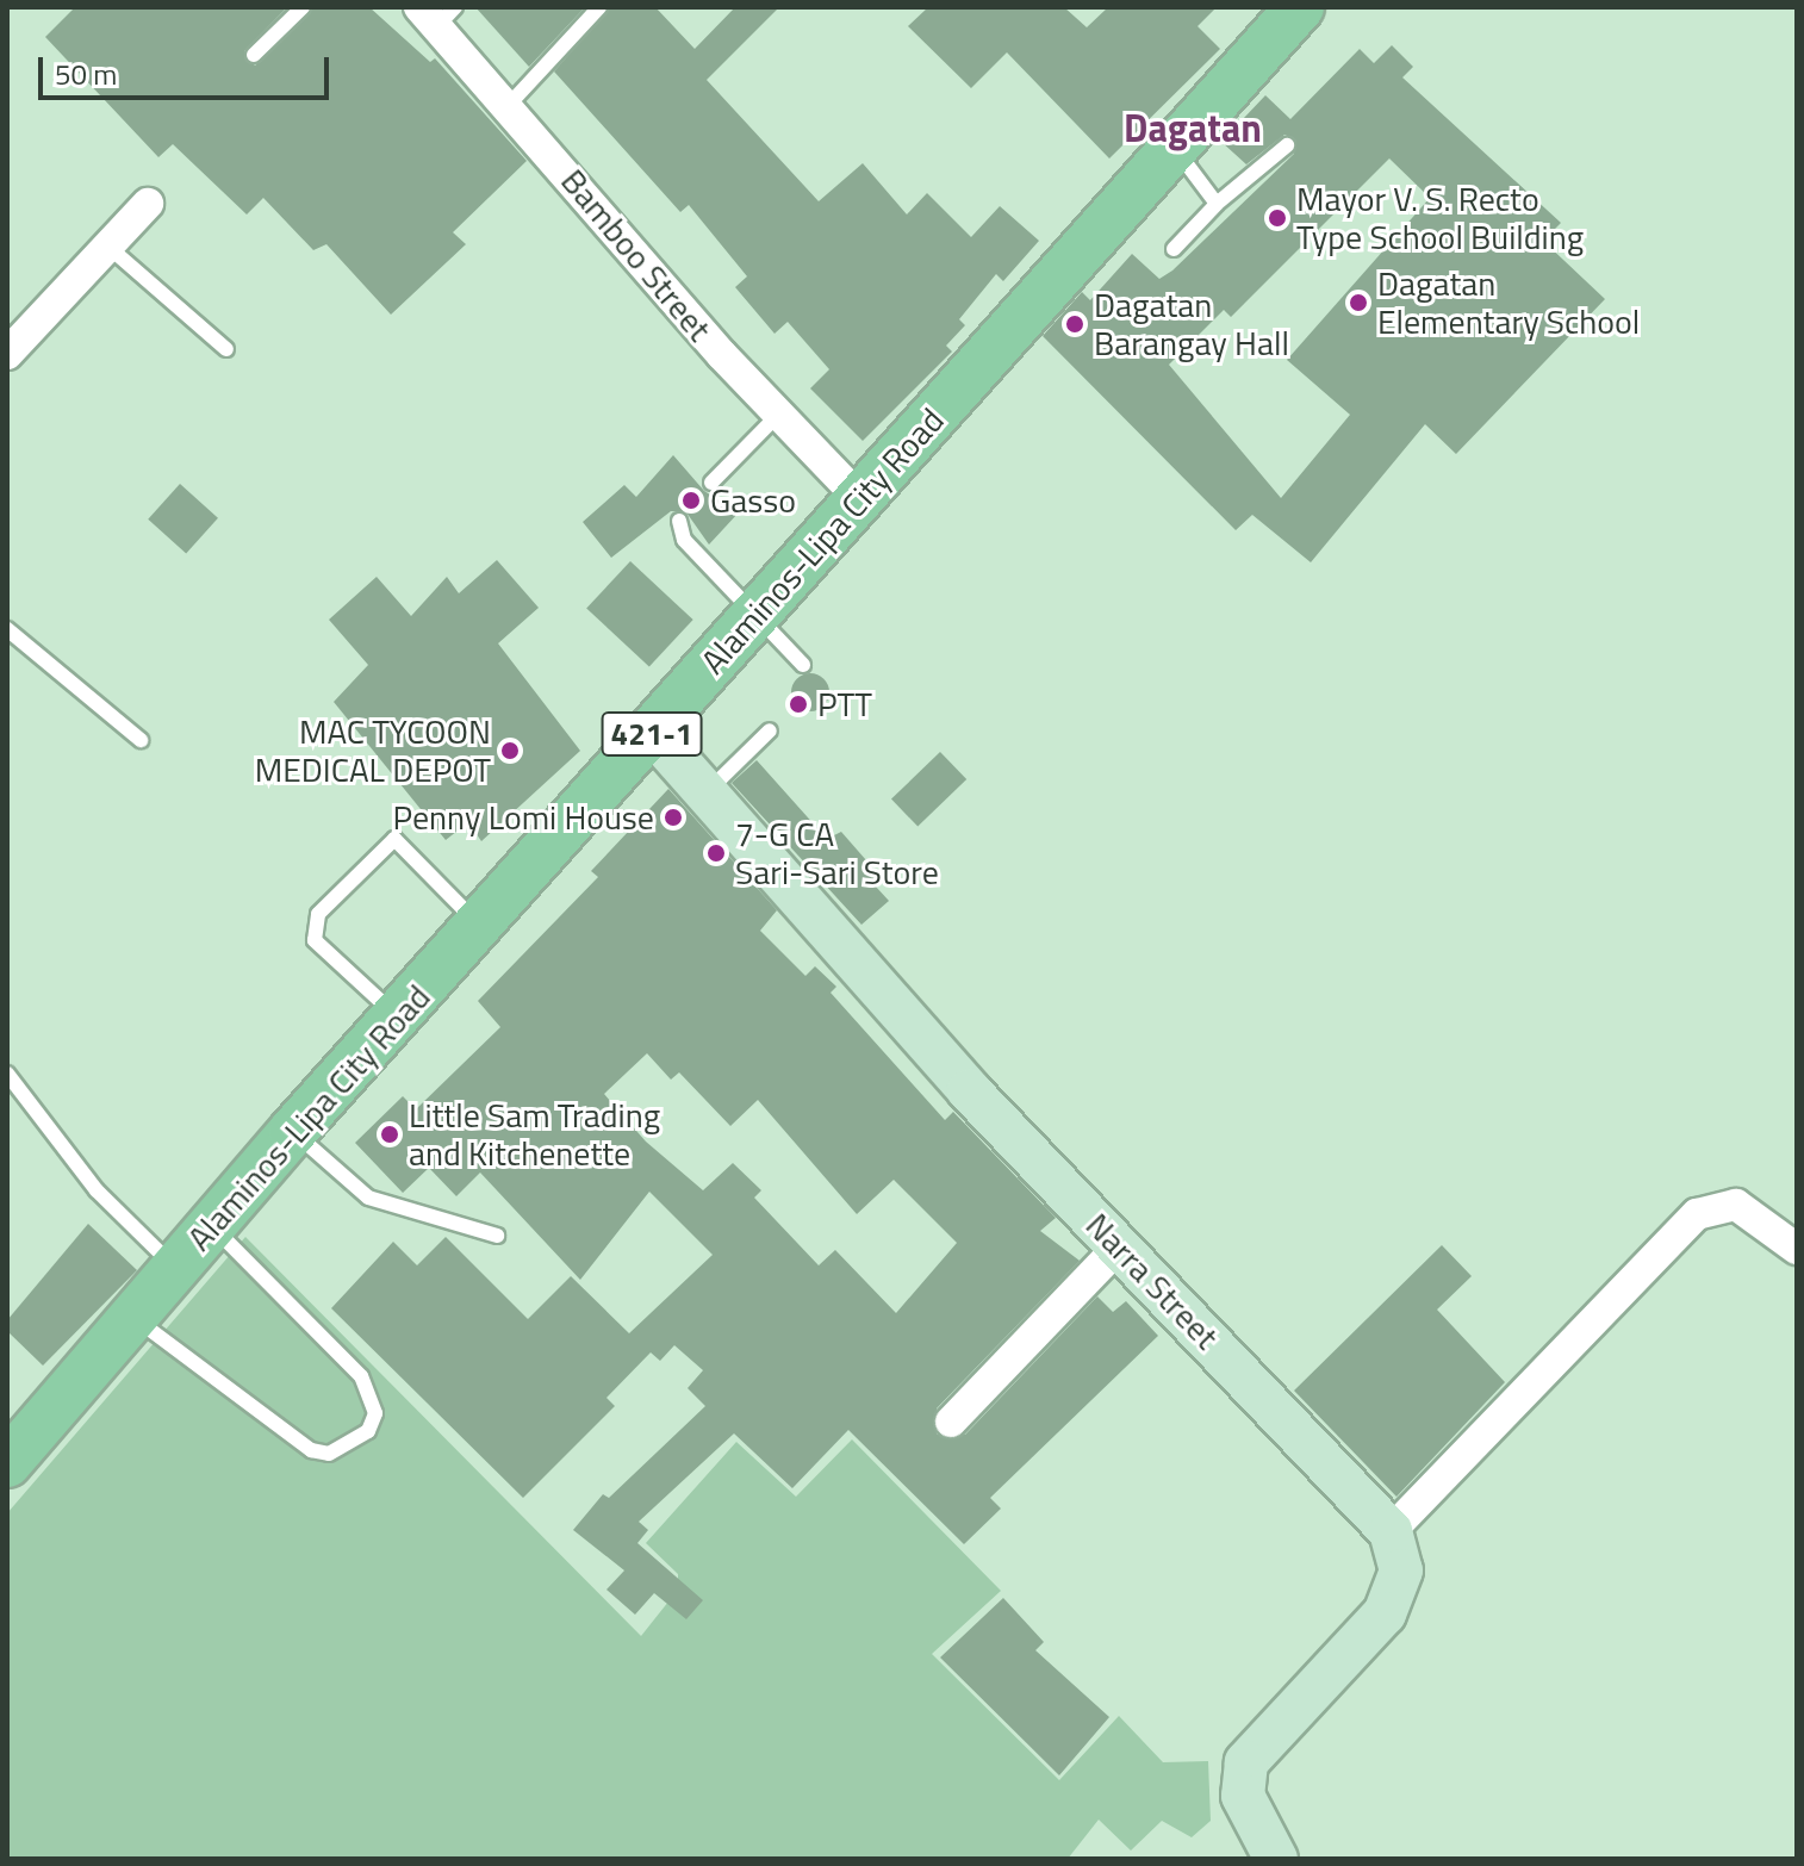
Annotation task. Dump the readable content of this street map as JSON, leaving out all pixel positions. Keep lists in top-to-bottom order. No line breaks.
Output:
{"streets":{"main road":["Alaminos-Lipa City Road","421-1"],"street":["Bamboo Street","Narra Street"]},"crossings":[["Bamboo Street","Alaminos-Lipa City Road"],["Alaminos-Lipa City Road","Narra Street"]],"districts":["Dagatan"],"places":["Mayor V. S. Recto Type School Building","Dagatan Elementary School","Dagatan Barangay Hall","Gasso","PTT","MAC TYCOON MEDICAL DEPOT","Penny Lomi House","7-G CA Sari-Sari Store","Little Sam Trading and Kitchenette"],"scale_bar":"50 m"}
